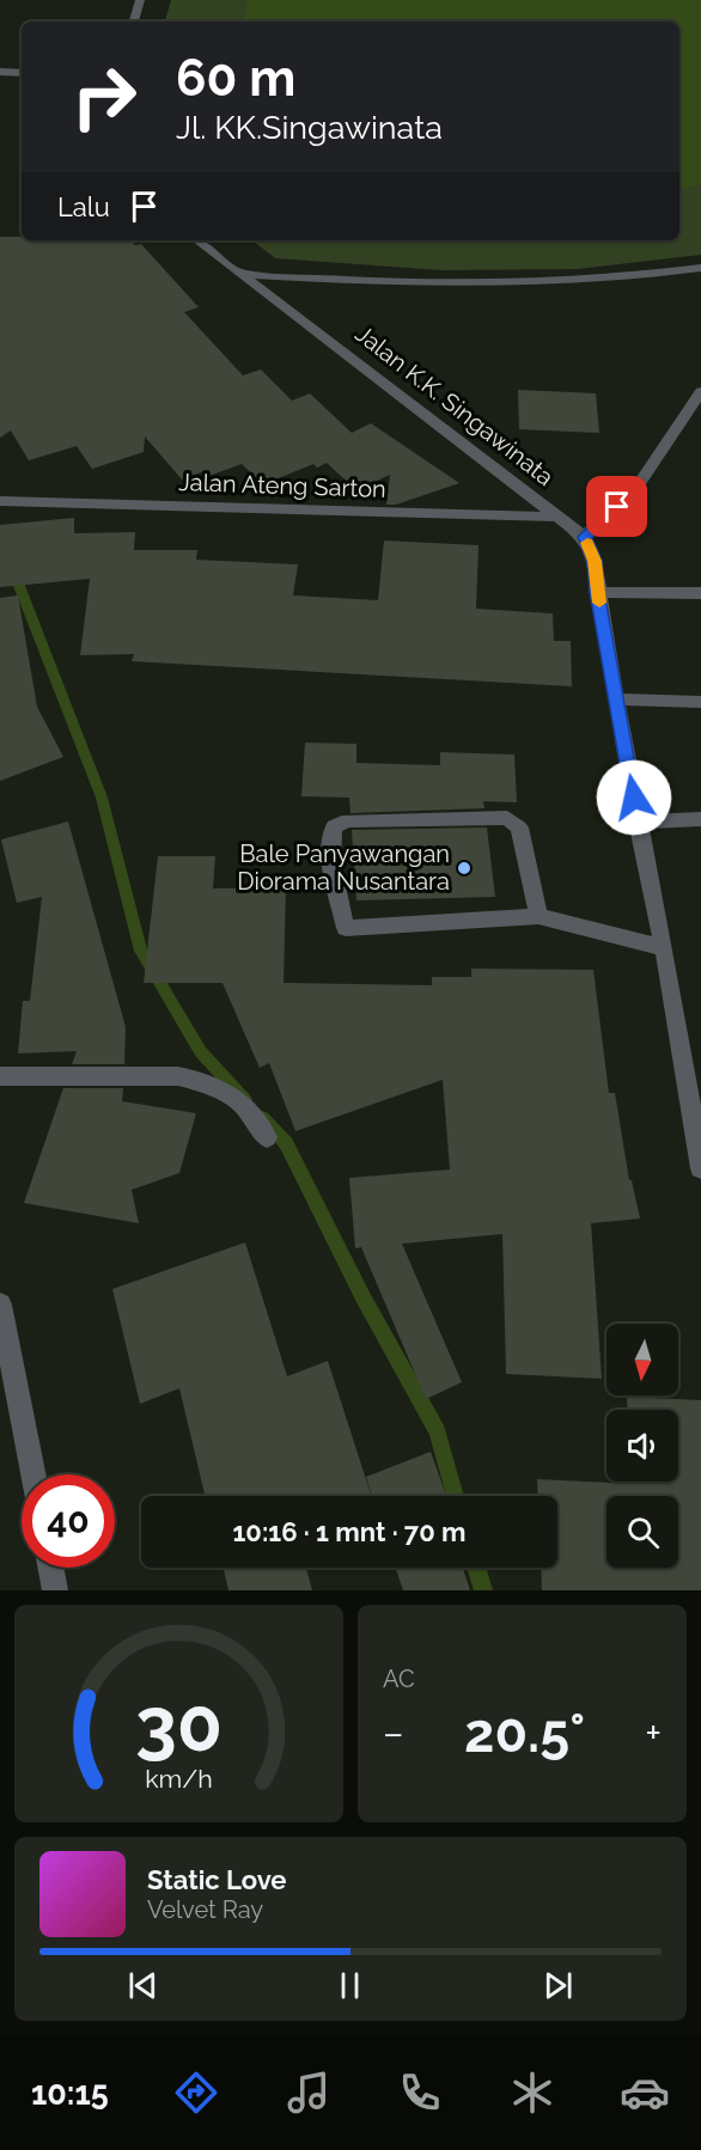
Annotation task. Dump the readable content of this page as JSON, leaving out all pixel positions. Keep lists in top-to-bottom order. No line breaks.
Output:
{"streets":{"street":["Jalan K.K. Singawinata","Jalan Ateng Sarton"]},"crossings":[["Jalan K.K. Singawinata","Jalan Ateng Sarton"]],"places":["Bale Panyawangan Diorama Nusantara"],"north":"bottom","page":{"turn":["60 m","Jl. KK.Singawinata"],"then":"Lalu","limit":"40","trip":"10:16 · 1 mnt · 70 m","tile":"AC","heat":["−","20.5°","+"],"song":["Static Love","Velvet Ray"],"tabs":"10:15","gauge":["30","km/h"]}}
